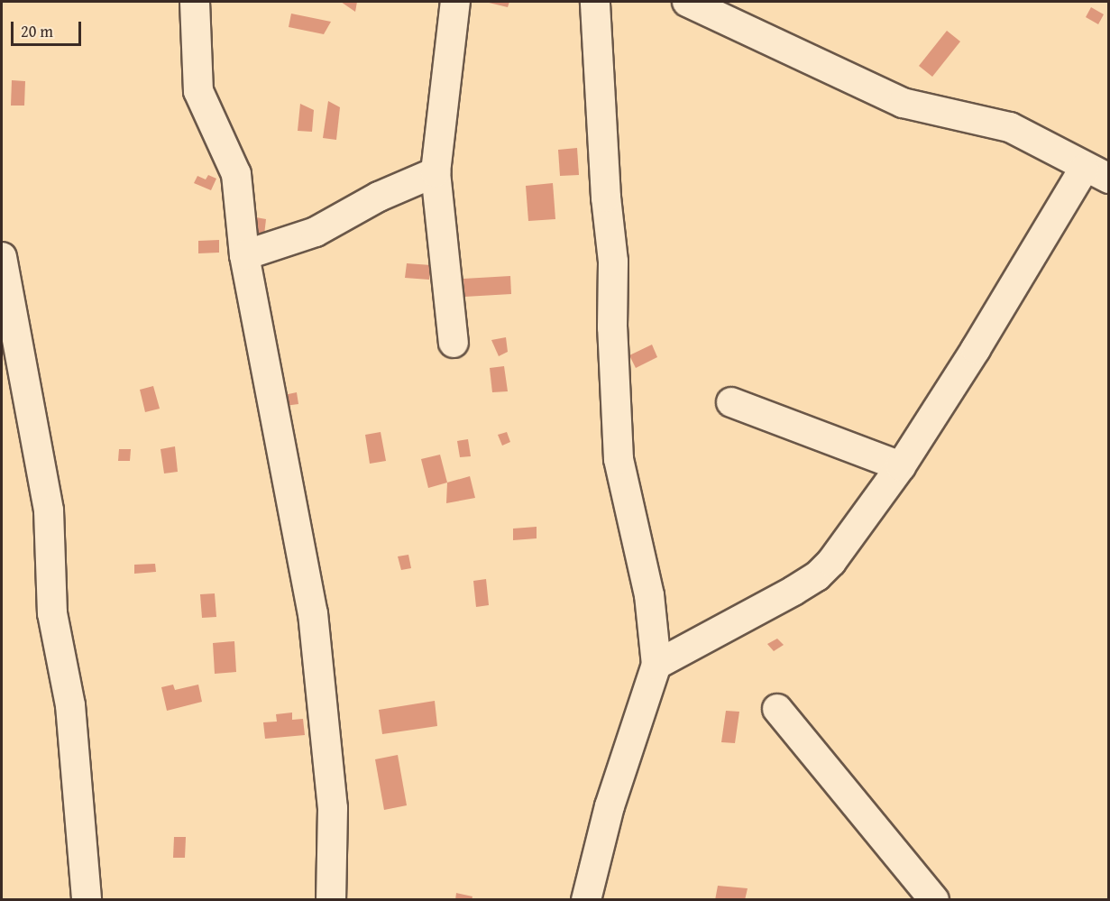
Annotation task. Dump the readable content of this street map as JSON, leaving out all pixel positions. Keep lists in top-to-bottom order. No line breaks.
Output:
{"scale_bar":"20 m"}
